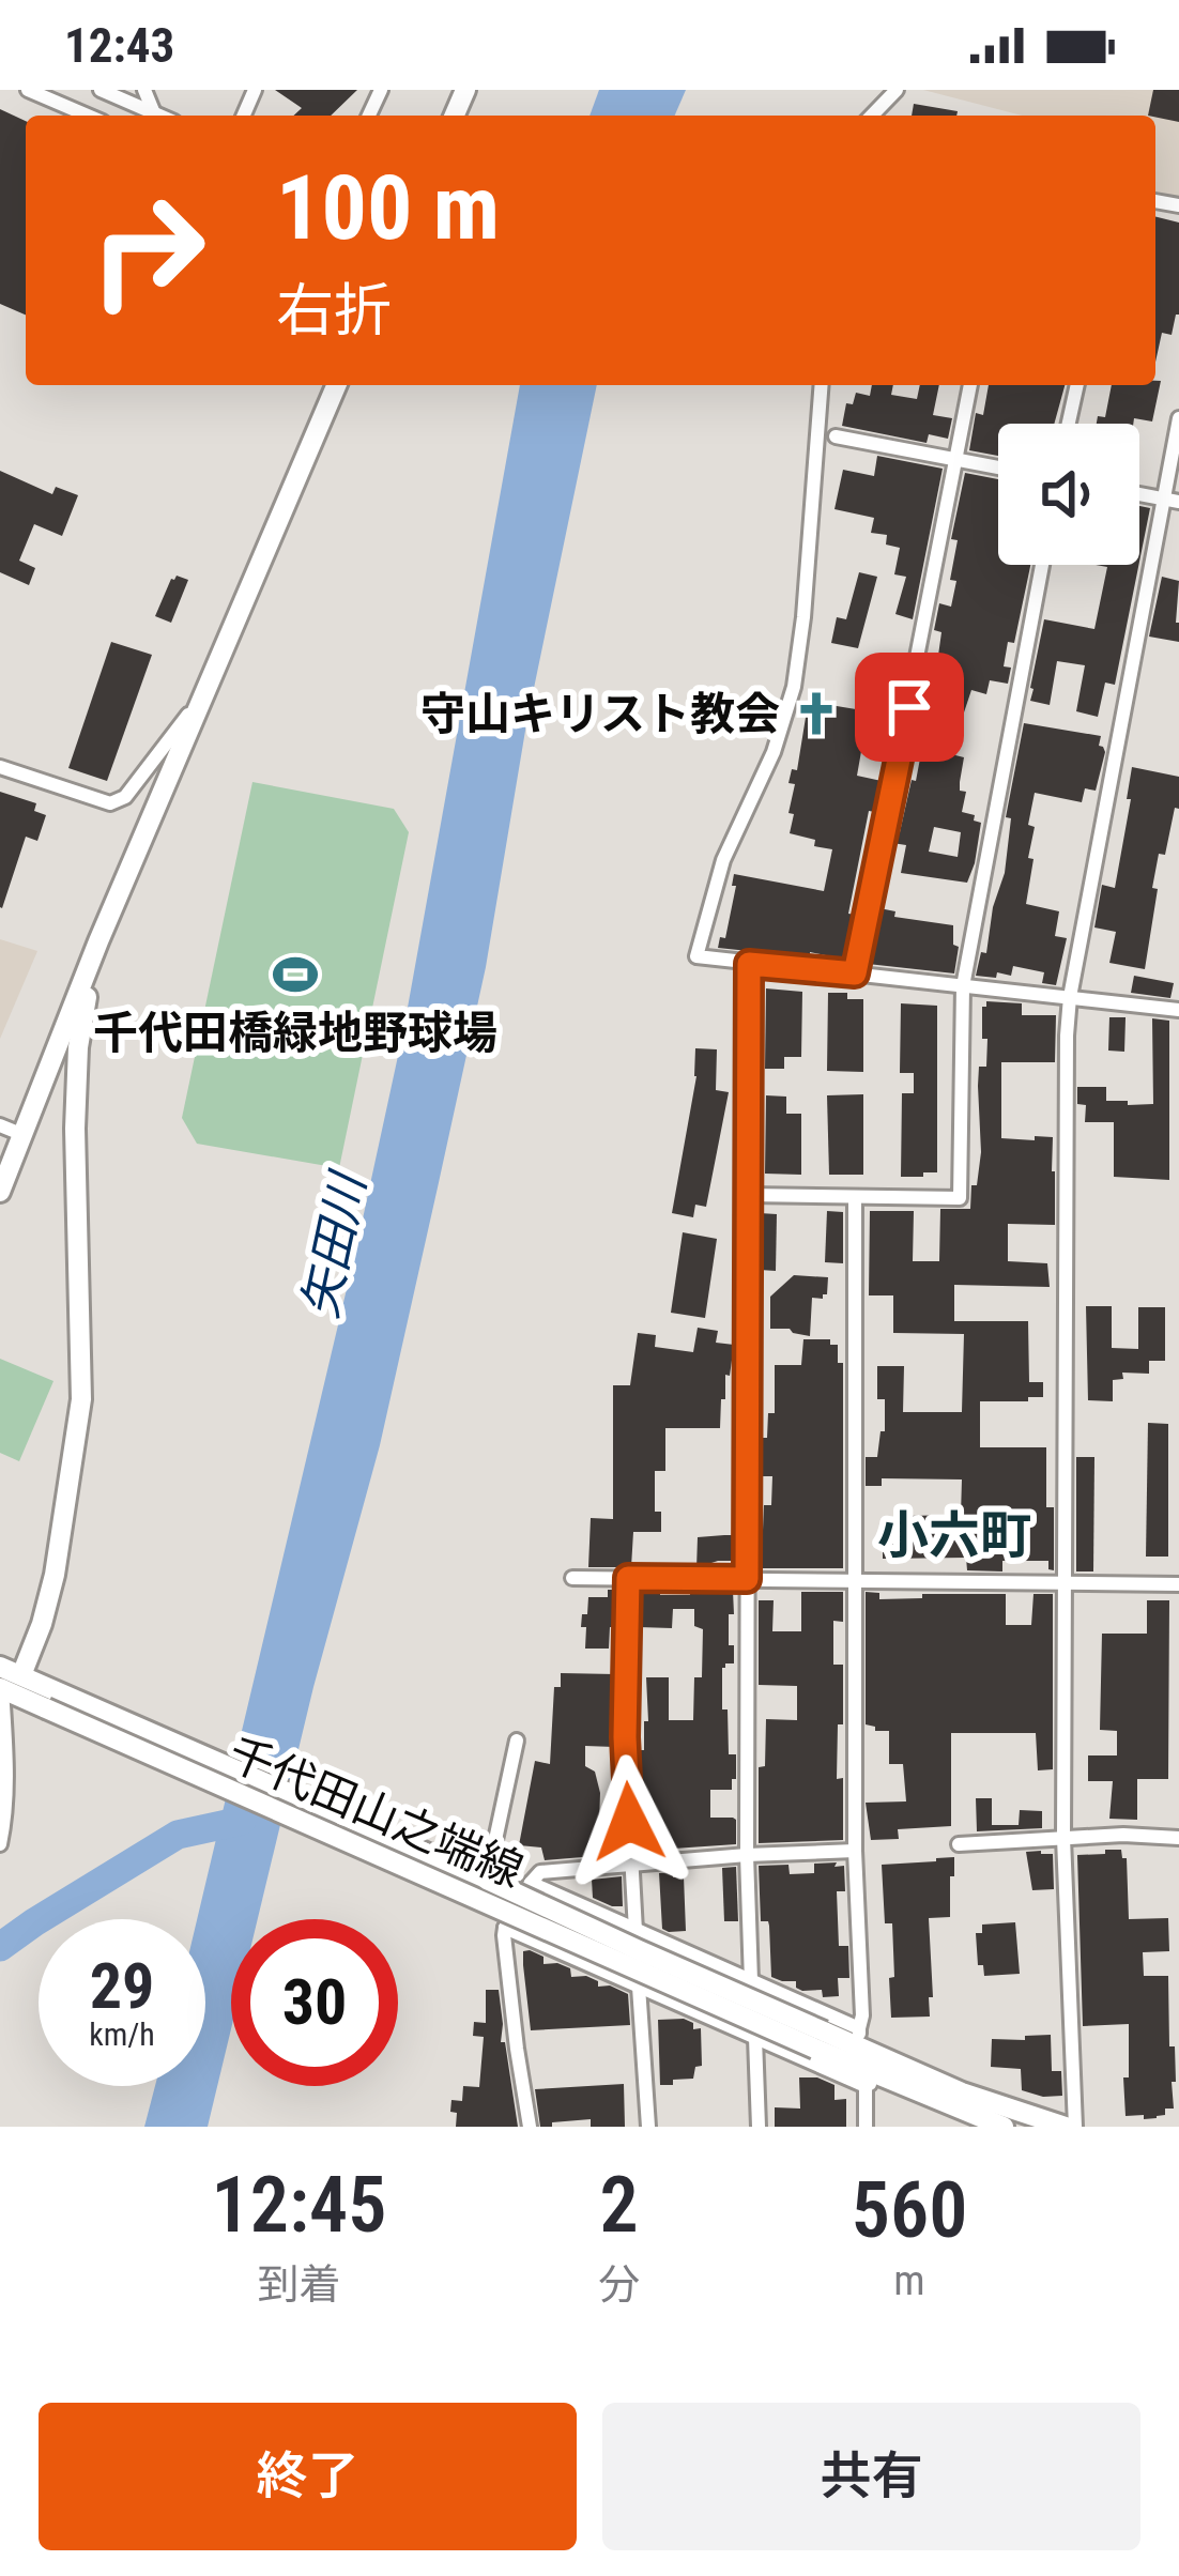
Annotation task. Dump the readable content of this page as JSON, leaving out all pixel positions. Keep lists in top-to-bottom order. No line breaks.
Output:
{"streets":{"street":["千代田山之端線"]},"districts":["小六町"],"water":["矢田川"],"places":{"church":["守山キリスト教会"],"sports":["千代田橋緑地野球場"]},"page":{"status":"12:43","turn":["100 m","右折"],"speed":"29 km/h","limit":"30","eta":["12:45","到着","2","分","560","m"],"buttons":["終了","共有"]}}
